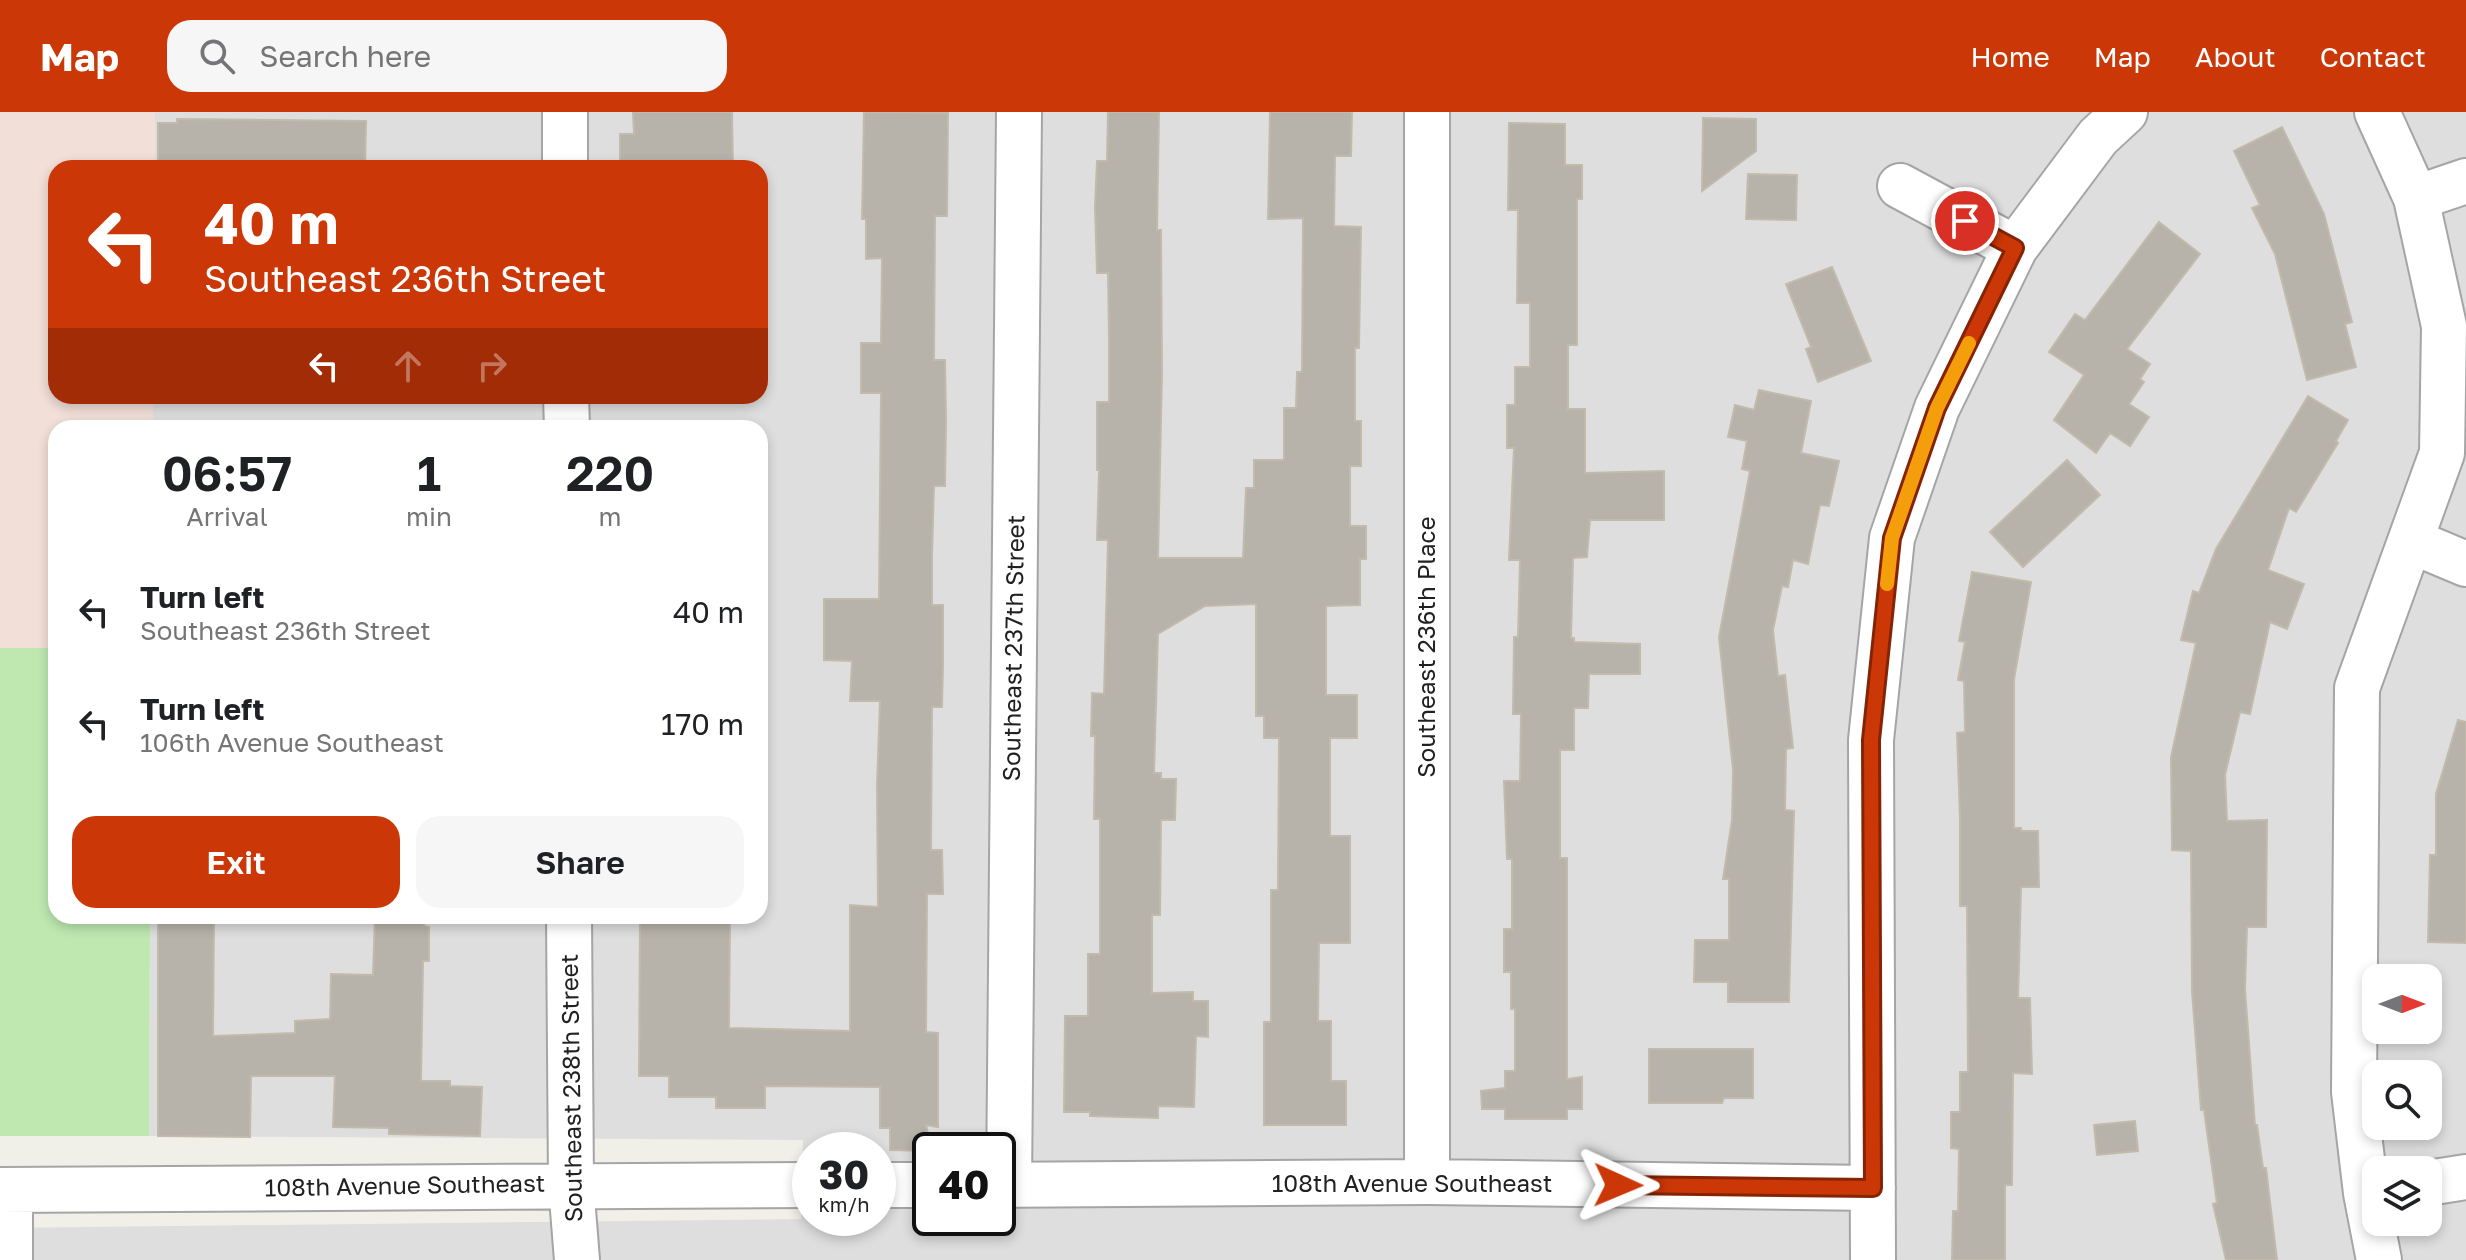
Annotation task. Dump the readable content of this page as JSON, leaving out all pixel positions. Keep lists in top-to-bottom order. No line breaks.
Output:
{"streets":{"street":["Southeast 236th Place","Southeast 237th Street","Southeast 238th Street","108th Avenue Southeast"]},"crossings":[["Southeast 236th Place","108th Avenue Southeast"],["Southeast 238th Street","108th Avenue Southeast"]],"north":"right","page":{"header":"Map","search":"Search here","nav":["Home","Map","About","Contact"],"turn":["40 m","Southeast 236th Street"],"eta":["06:57","Arrival","1","min","220","m"],"list":[{"name":"Turn left","note":"Southeast 236th Street","value":"40 m"},{"name":"Turn left","note":"106th Avenue Southeast","value":"170 m"}],"buttons":["Exit","Share"],"speed":"30 km/h","limit":"40"}}
